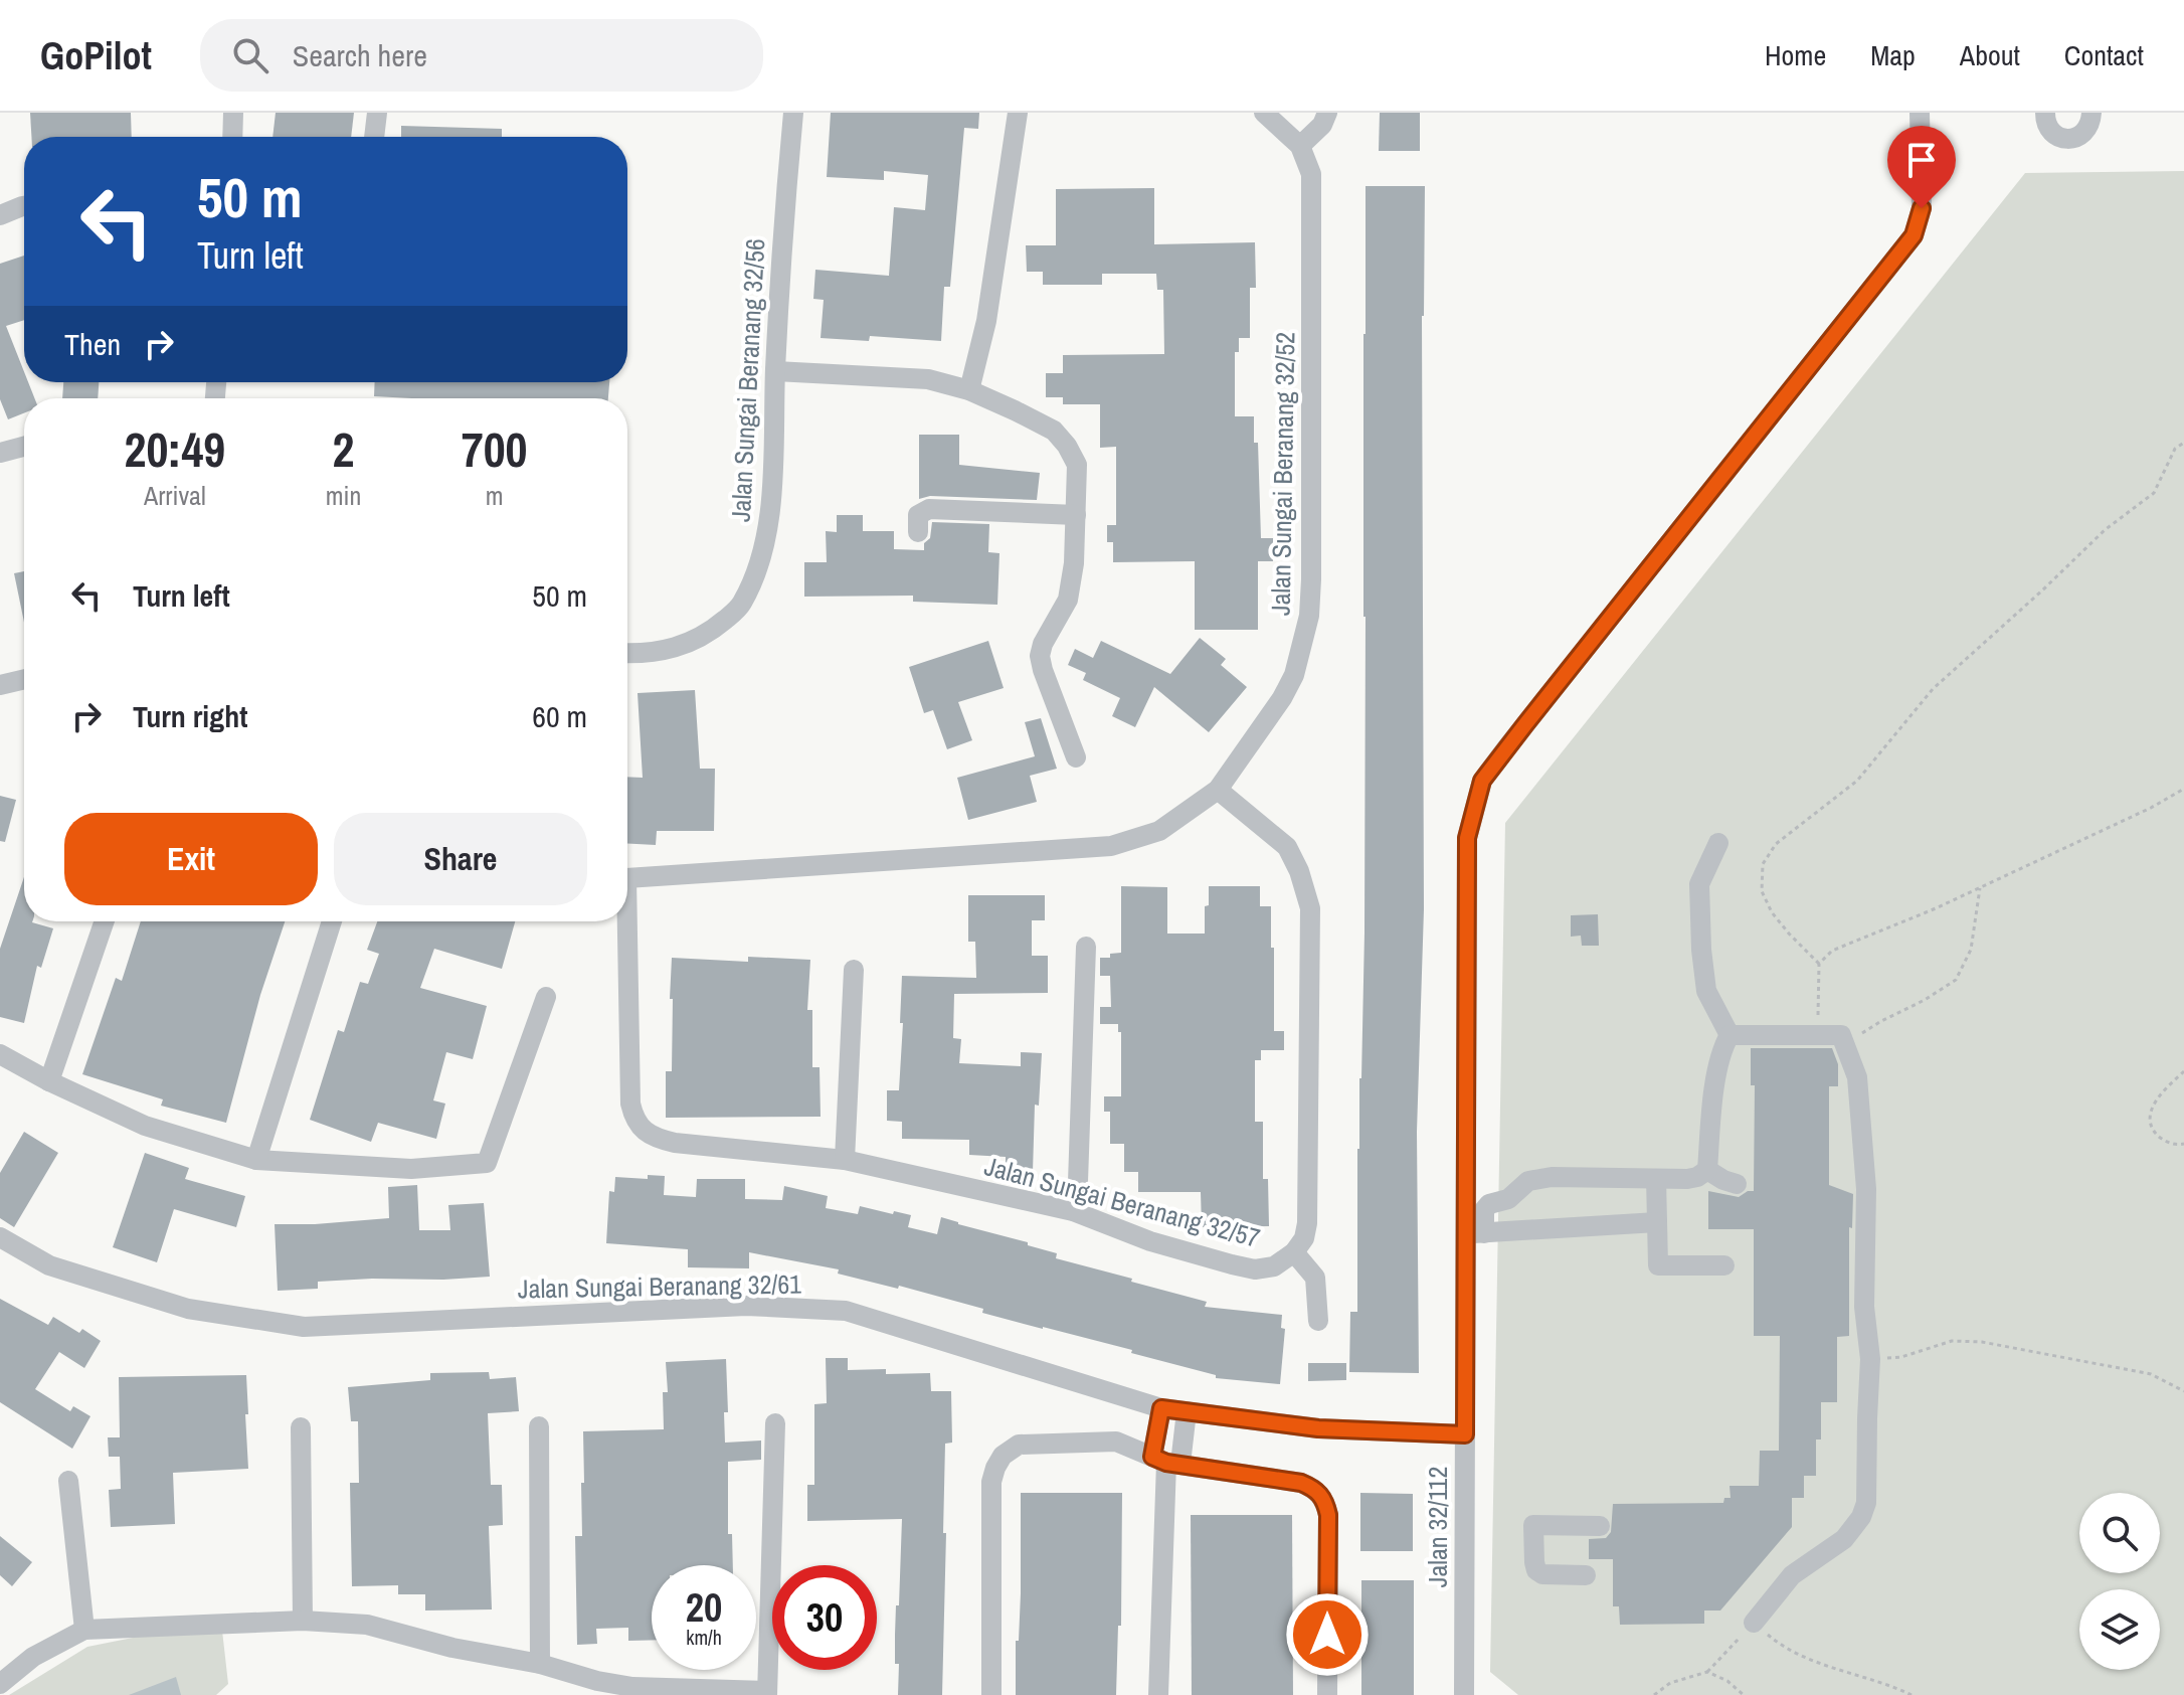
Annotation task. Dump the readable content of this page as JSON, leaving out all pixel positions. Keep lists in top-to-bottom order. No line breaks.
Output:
{"streets":{"street":["Jalan Sungai Beranang 32/56","Jalan Sungai Beranang 32/52","Jalan Sungai Beranang 32/57","Jalan Sungai Beranang 32/61","Jalan 32/112"]},"crossings":[["Jalan Sungai Beranang 32/52","Jalan Sungai Beranang 32/57"],["Jalan Sungai Beranang 32/61","Jalan 32/112"]],"page":{"header":"GoPilot","search":"Search here","nav":["Home","Map","About","Contact"],"turn":["50 m","Turn left"],"then":"Then","eta":["20:49","Arrival","2","min","700","m"],"list":[{"name":"Turn left","value":"50 m"},{"name":"Turn right","value":"60 m"}],"buttons":["Exit","Share"],"speed":"20 km/h","limit":"30"}}
